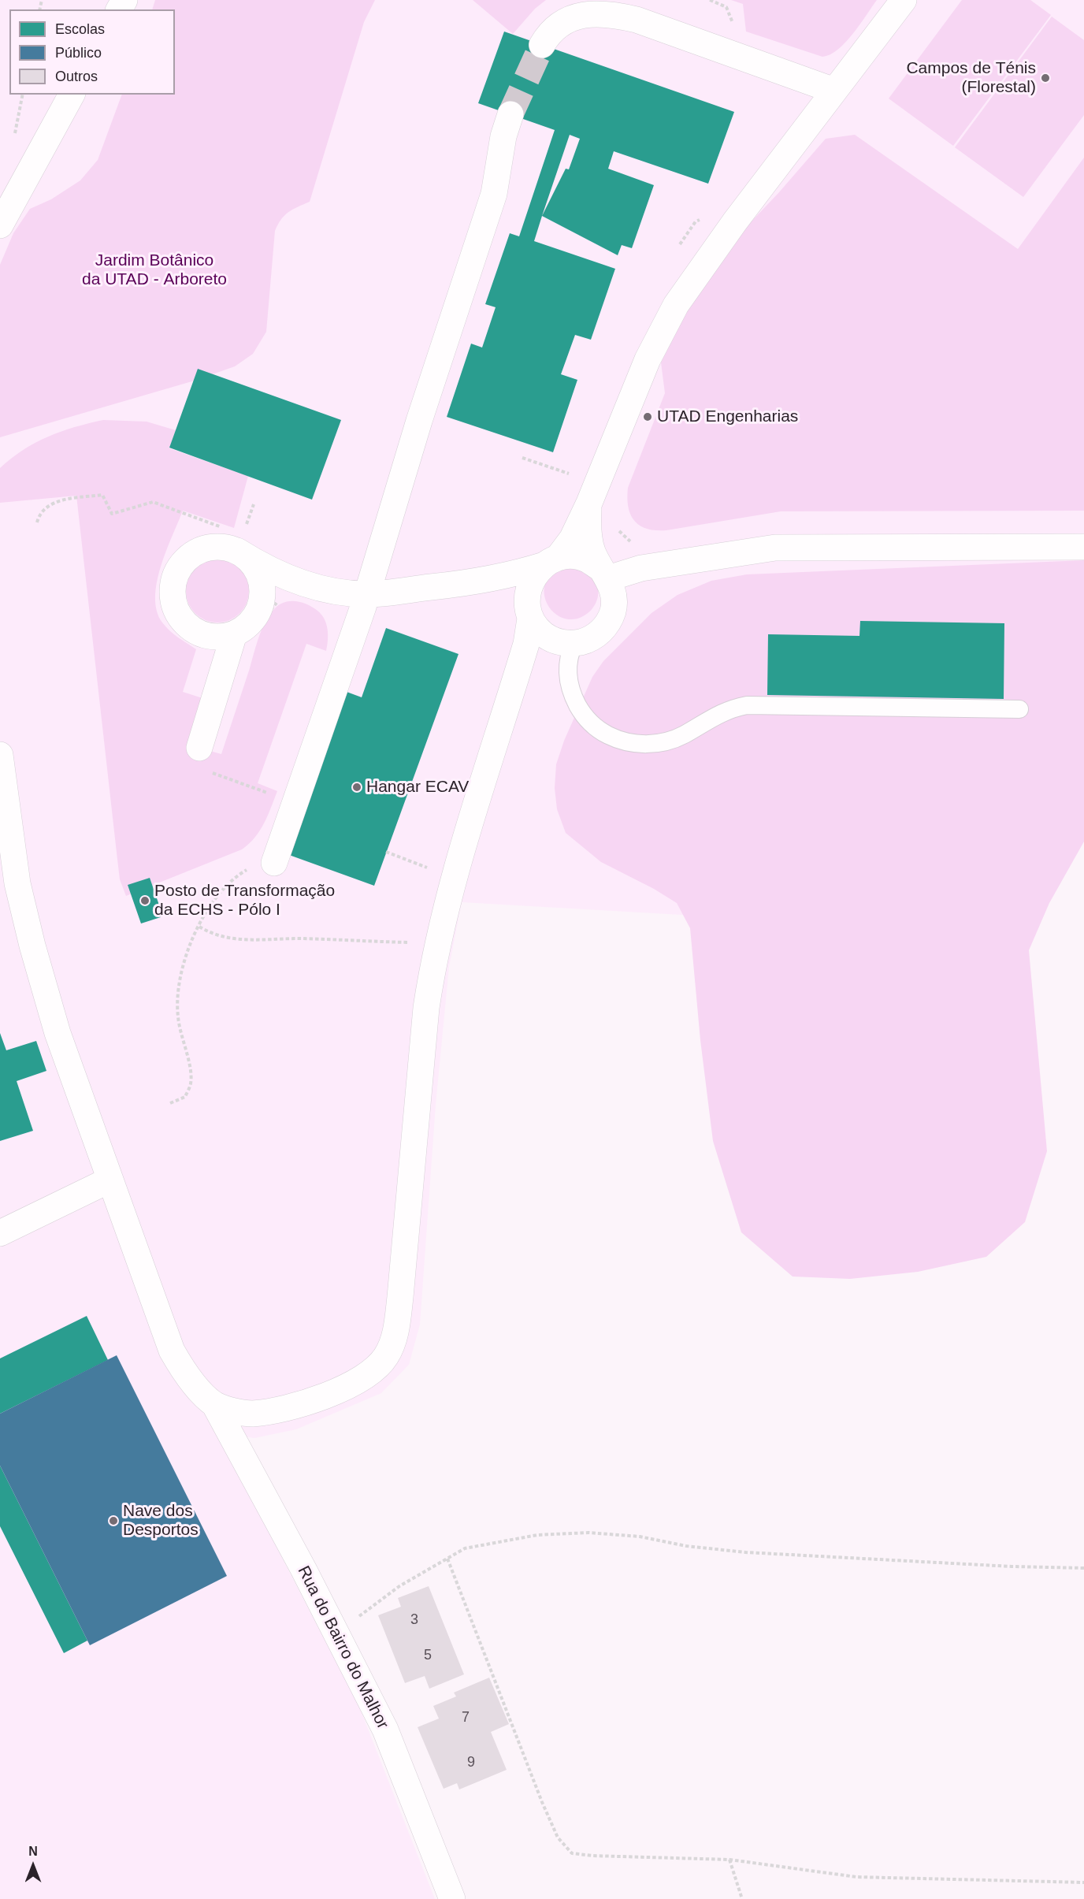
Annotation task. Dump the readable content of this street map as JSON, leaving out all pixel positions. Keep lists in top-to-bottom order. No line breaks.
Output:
{"streets":{"street":["Rua do Bairro do Malhor"]},"parks":["Jardim Botânico da UTAD - Arboreto"],"places":["Campos de Ténis (Florestal)","UTAD Engenharias","Hangar ECAV","Posto de Transformação da ECHS - Pólo I","Nave dos Desportos"],"house_numbers":["3","5","7","9"],"legend":["Escolas","Público","Outros"],"north":"top"}
